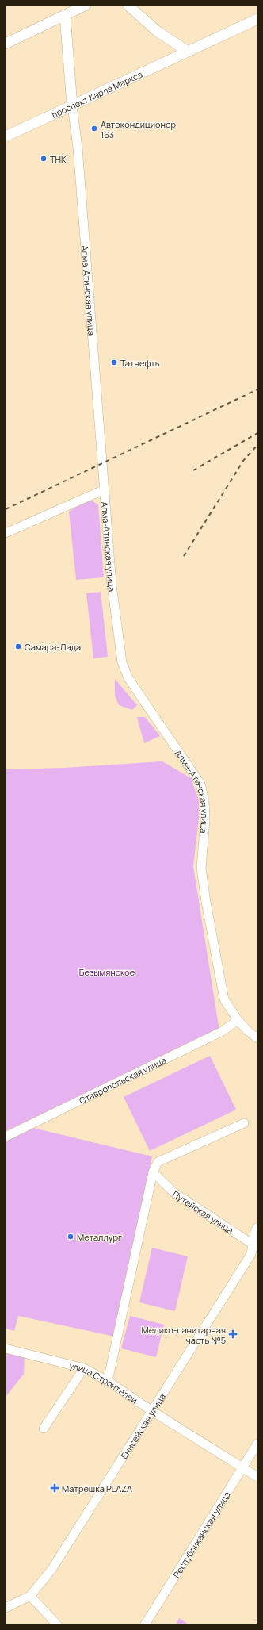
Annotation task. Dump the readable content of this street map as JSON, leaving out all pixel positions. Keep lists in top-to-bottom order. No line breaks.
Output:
{"streets":{"main road":["проспект Карла Маркса","Алма-Атинская улица"],"street":["Ставропольская улица","Путейская улица","улица Строителей","Енисейская улица","Республиканская улица"]},"crossings":[["проспект Карла Маркса","Алма-Атинская улица"],["Алма-Атинская улица","Ставропольская улица"],["Путейская улица","Енисейская улица"],["улица Строителей","Енисейская улица"],["улица Строителей","Республиканская улица"]],"parks":["Безымянское"],"places":{"other":["Автокондиционер 163","ТНК","Татнефть","Самара-Лада","Металлург"],"health":["Медико-санитарная часть №5","Матрёшка PLAZA"]}}
